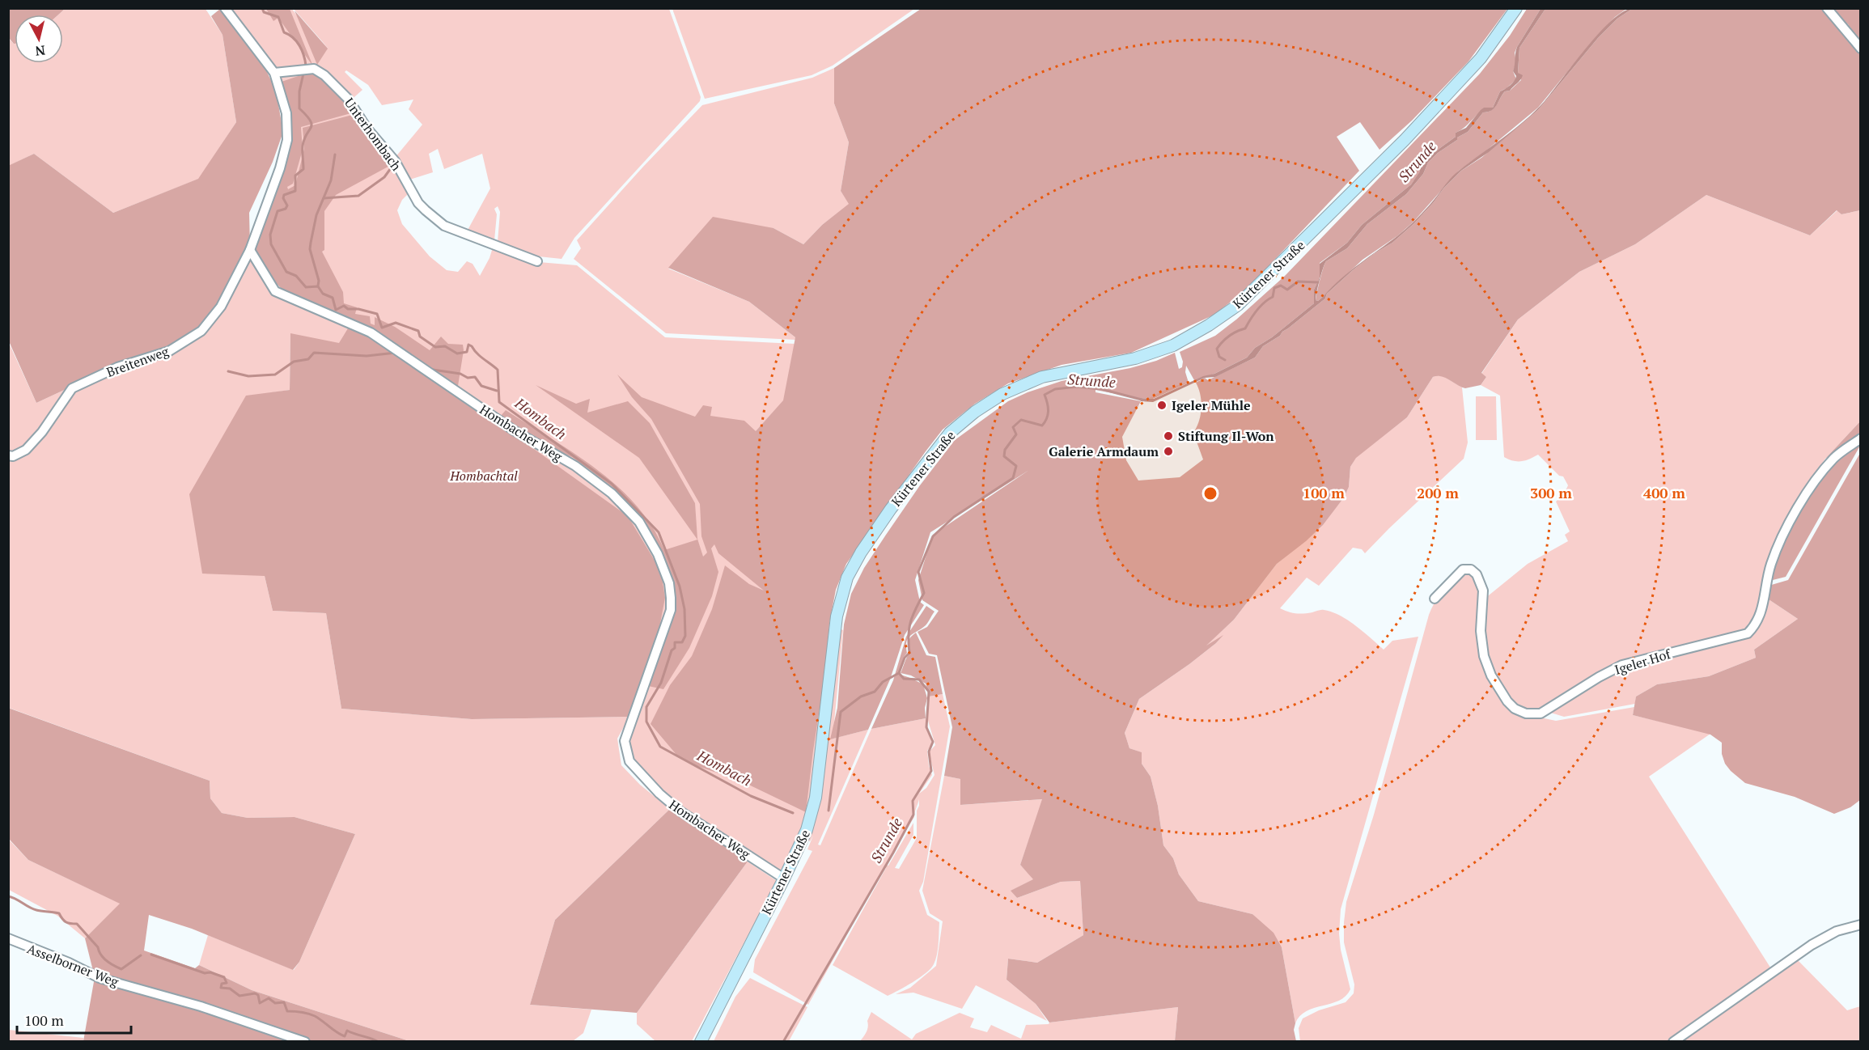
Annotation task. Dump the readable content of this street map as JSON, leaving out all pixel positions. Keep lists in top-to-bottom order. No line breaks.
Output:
{"streets":{"main road":["Kürtener Straße"],"street":["Unterhombach","Breitenweg","Hombacher Weg","Igeler Hof","Asselborner Weg"]},"crossings":[["Kürtener Straße","Hombacher Weg"],["Breitenweg","Hombacher Weg"]],"water":["Strunde","Hombach"],"parks":["Hombachtal"],"places":["Igeler Mühle","Stiftung Il-Won","Galerie Armdaum"],"scale_bar":"100 m","north":"bottom","rings":["100 m","200 m","300 m","400 m"]}
